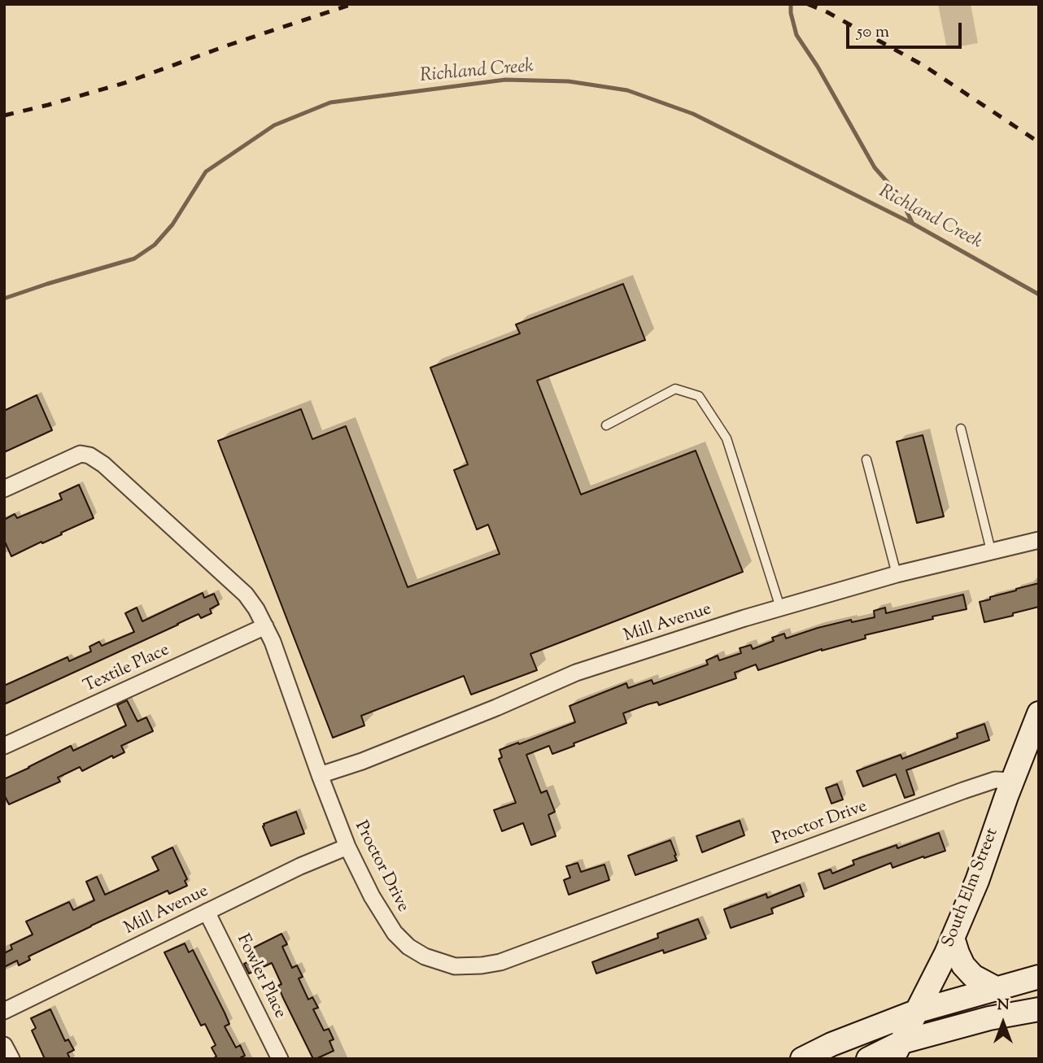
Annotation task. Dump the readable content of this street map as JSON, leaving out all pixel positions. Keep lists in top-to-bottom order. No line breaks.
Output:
{"streets":{"main road":["South Elm Street"],"street":["Mill Avenue","Textile Place","Proctor Drive","Fowler Place"]},"crossings":[["Mill Avenue","Proctor Drive"],["Mill Avenue","Fowler Place"],["Textile Place","Proctor Drive"],["Proctor Drive","South Elm Street"]],"water":["Richland Creek"],"scale_bar":"50 m","north":"top"}
